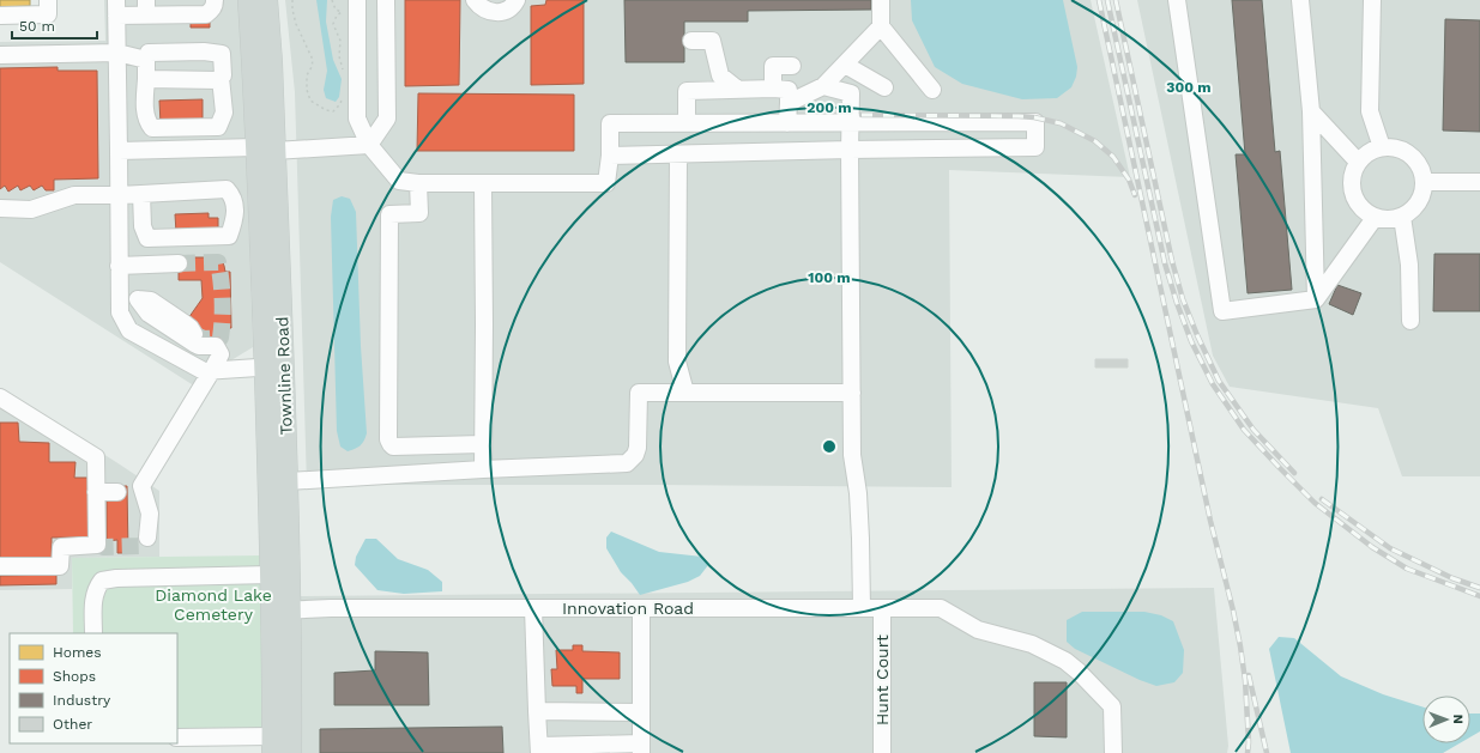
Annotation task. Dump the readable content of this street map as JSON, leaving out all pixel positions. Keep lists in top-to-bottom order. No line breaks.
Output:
{"streets":{"main road":["Townline Road"],"street":["Innovation Road","Hunt Court"]},"crossings":[["Townline Road","Innovation Road"],["Innovation Road","Hunt Court"]],"parks":["Diamond Lake Cemetery"],"legend":["Homes","Shops","Industry","Other"],"scale_bar":"50 m","north":"right","rings":["300 m","200 m","100 m"]}
